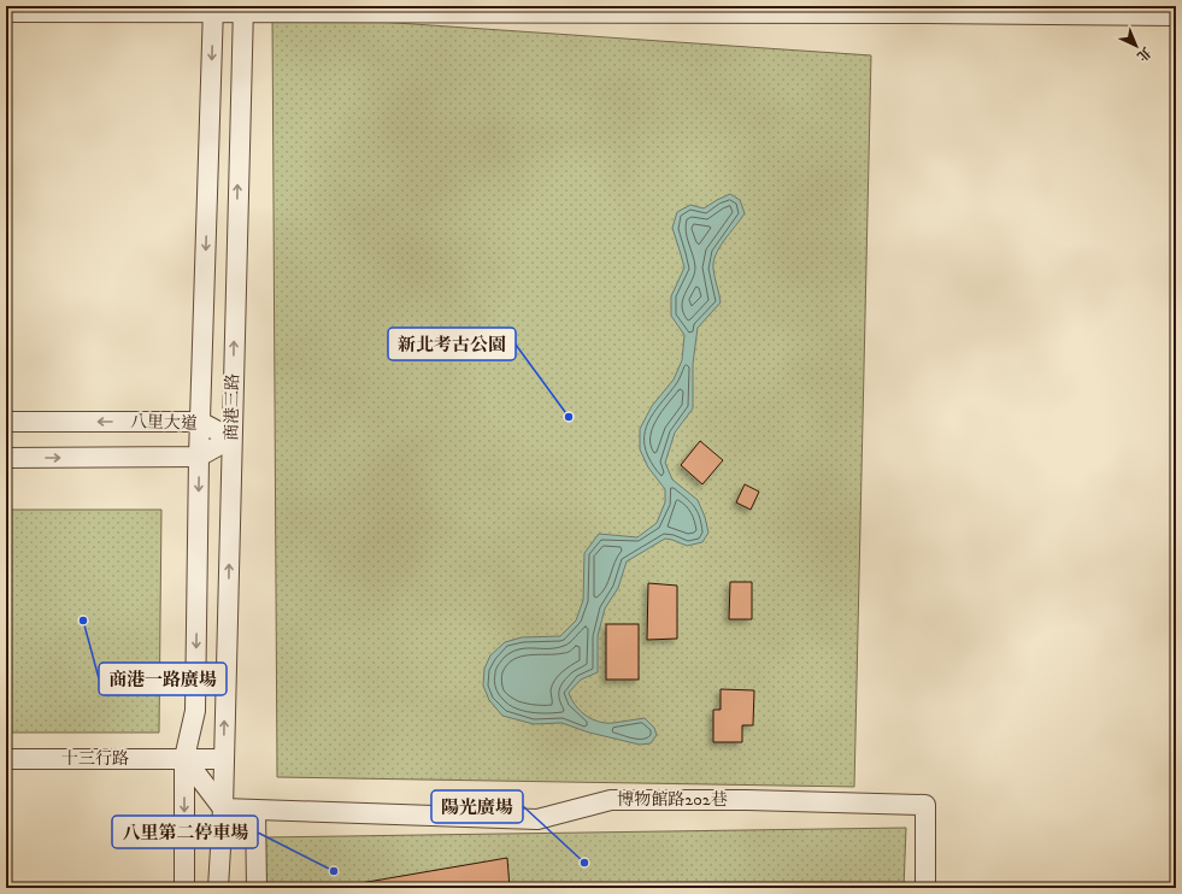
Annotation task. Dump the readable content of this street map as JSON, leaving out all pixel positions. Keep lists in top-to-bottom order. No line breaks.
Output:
{"streets":{"street":["商港三路","八里大道","十三行路","博物館路202巷"]},"crossings":[["商港三路","八里大道"],["商港三路","十三行路"],["商港三路","博物館路202巷"]],"places":["新北考古公園","商港一路廣場","陽光廣場","八里第二停車場"],"north":"bottom right"}
